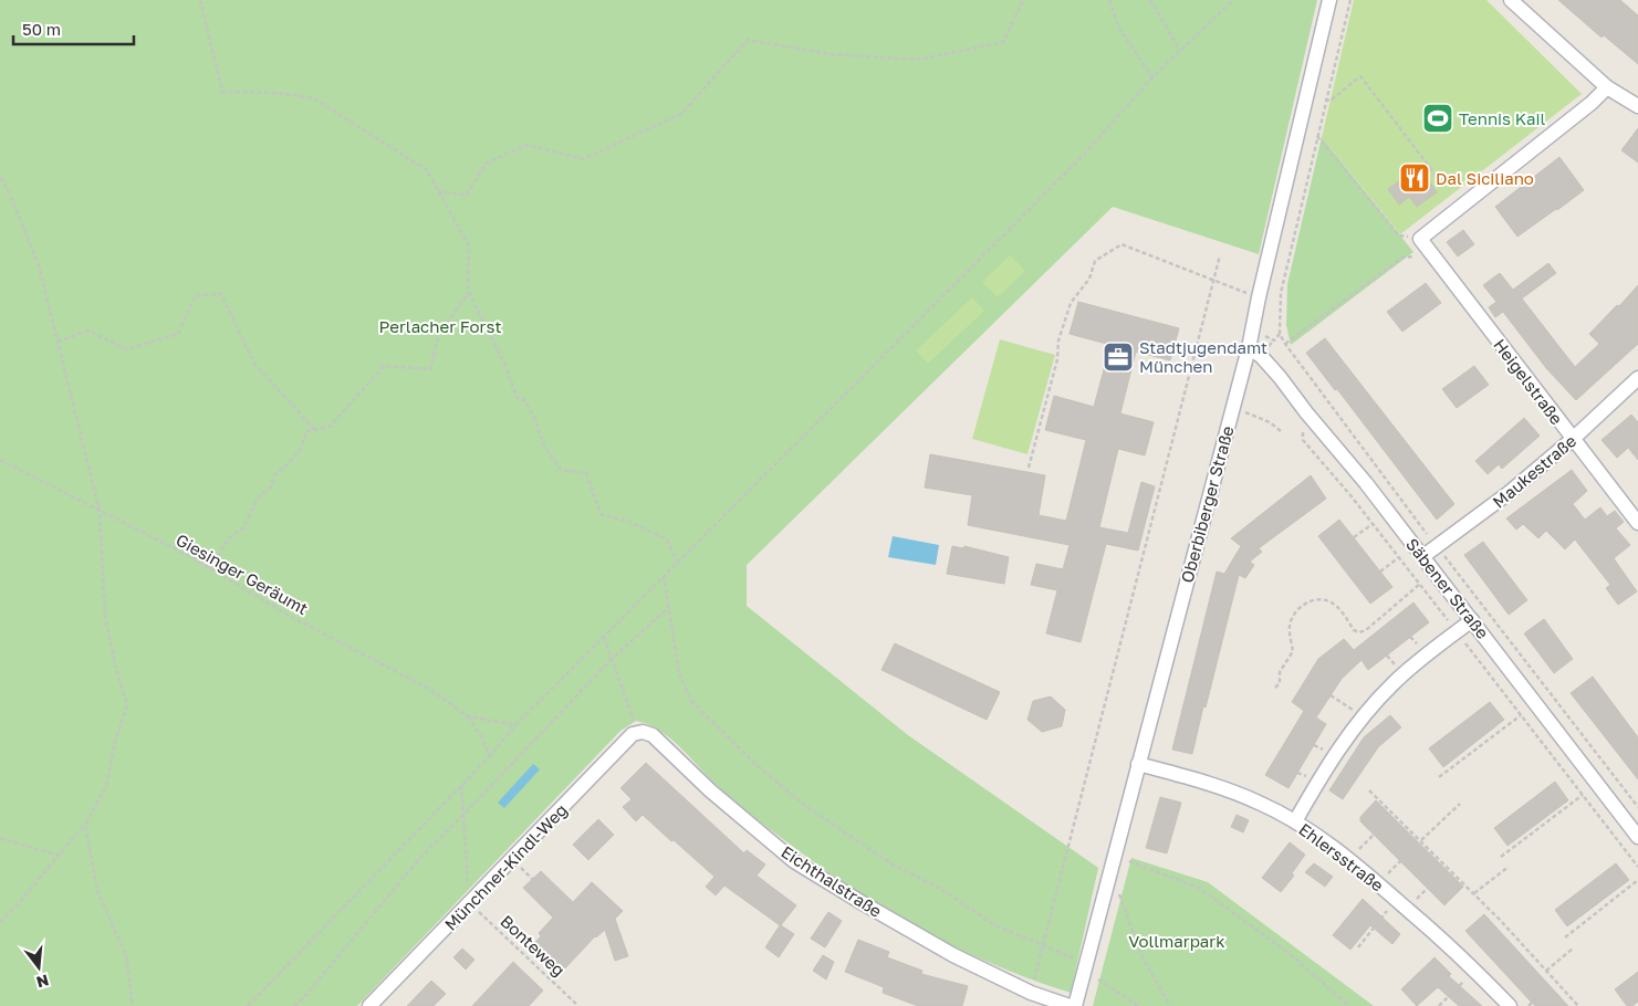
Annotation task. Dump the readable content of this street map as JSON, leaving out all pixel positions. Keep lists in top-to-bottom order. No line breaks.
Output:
{"streets":{"street":["Heigelstraße","Maukestraße","Oberbiberger Straße","Säbener Straße","Ehlersstraße","Münchner-Kindl-Weg","Eichthalstraße"],"path":["Giesinger Geräumt","Bonteweg"]},"crossings":[["Heigelstraße","Maukestraße"],["Maukestraße","Säbener Straße"],["Oberbiberger Straße","Säbener Straße"],["Oberbiberger Straße","Ehlersstraße"],["Münchner-Kindl-Weg","Eichthalstraße"],["Münchner-Kindl-Weg","Bonteweg"]],"parks":["Perlacher Forst","Vollmarpark"],"places":{"sports":["Tennis Kail"],"restaurant":["Dal Siciliano"],"office":["Stadtjugendamt München"]},"scale_bar":"50 m","north":"bottom"}
